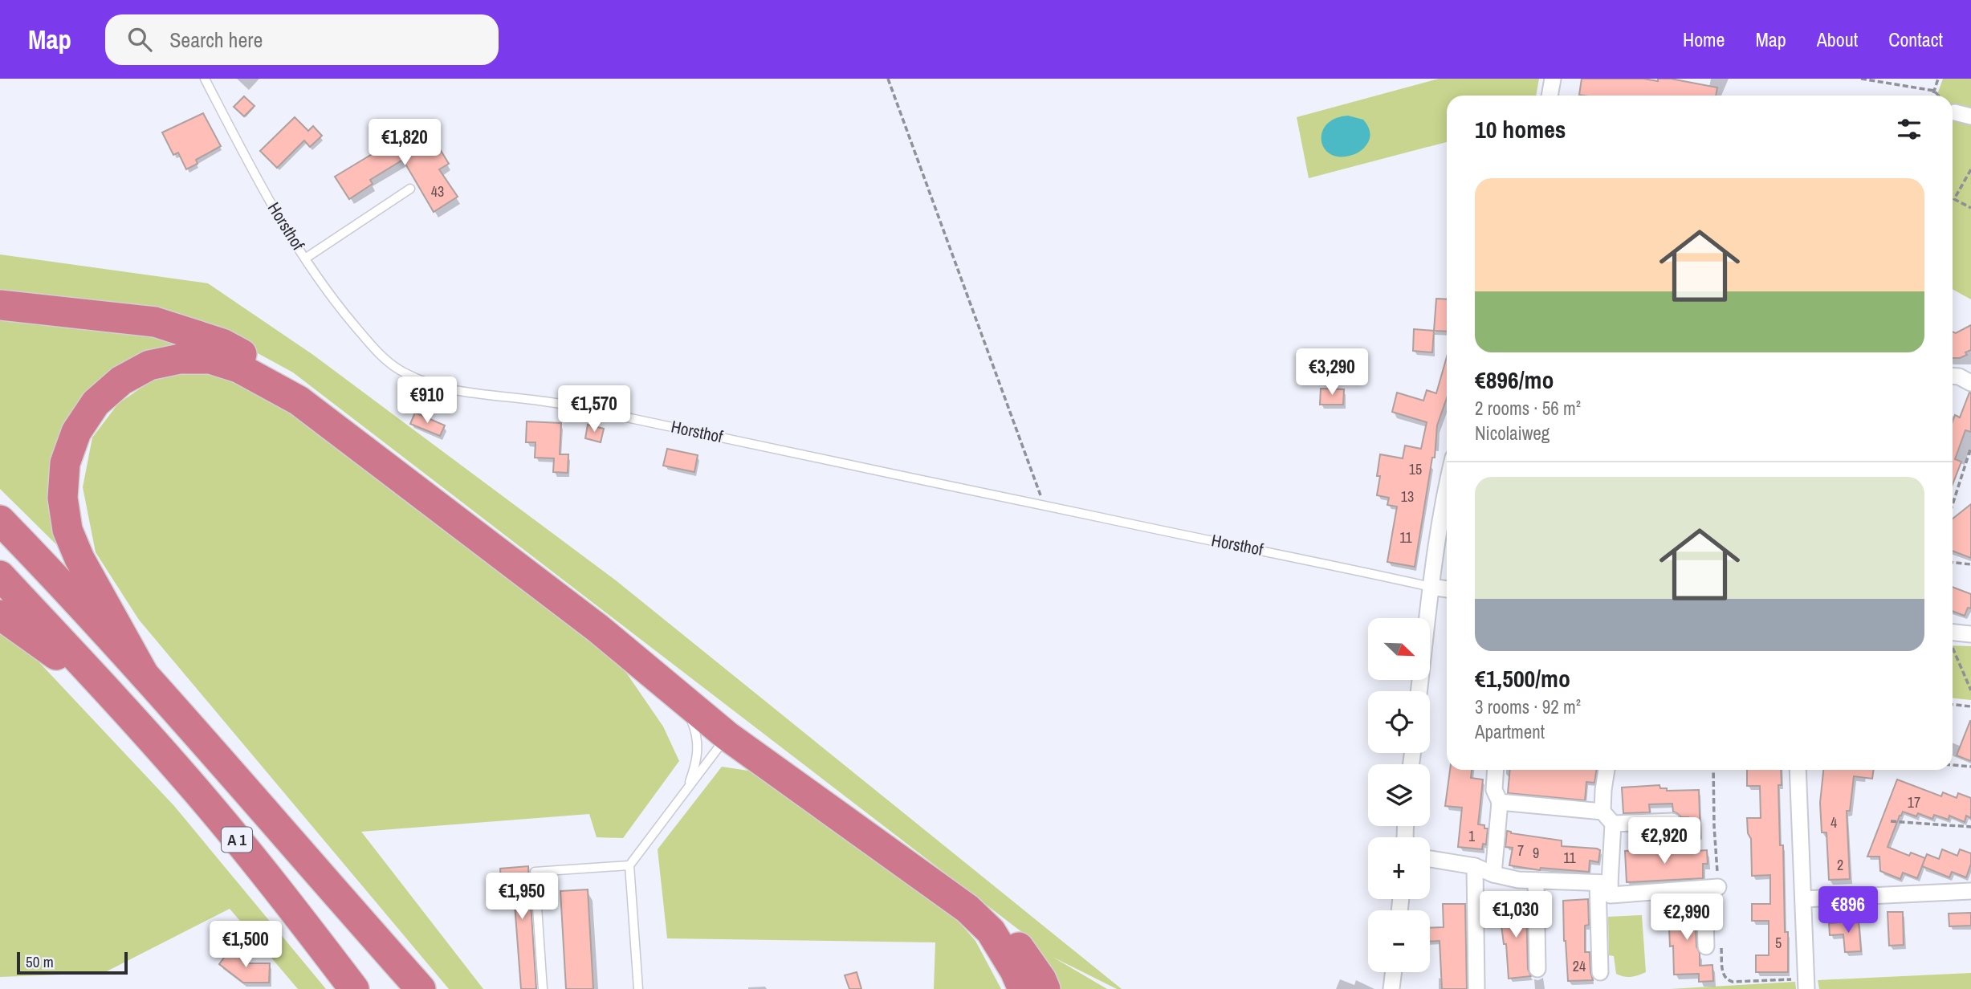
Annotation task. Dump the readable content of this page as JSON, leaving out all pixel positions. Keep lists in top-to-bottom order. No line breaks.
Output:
{"streets":{"highway":["A 1"],"lane":["Horsthof"]},"house_numbers":["43","15","13","11","17","4","1","7","9","11","2","5","24"],"scale_bar":"50 m","north":"bottom right","page":{"header":"Map","search":"Search here","nav":["Home","Map","About","Contact"],"heading":"10 homes","price":["€1,820","€3,290","€910","€1,570","€2,920","€1,950","€896","€1,030","€2,990","€1,500"],"list":[{"name":"€896/mo","note":"2 rooms · 56 m² · Nicolaiweg"},{"name":"€1,500/mo","note":"3 rooms · 92 m² · Apartment"}],"map_buttons":["+","−"],"scale":"50 m"}}
